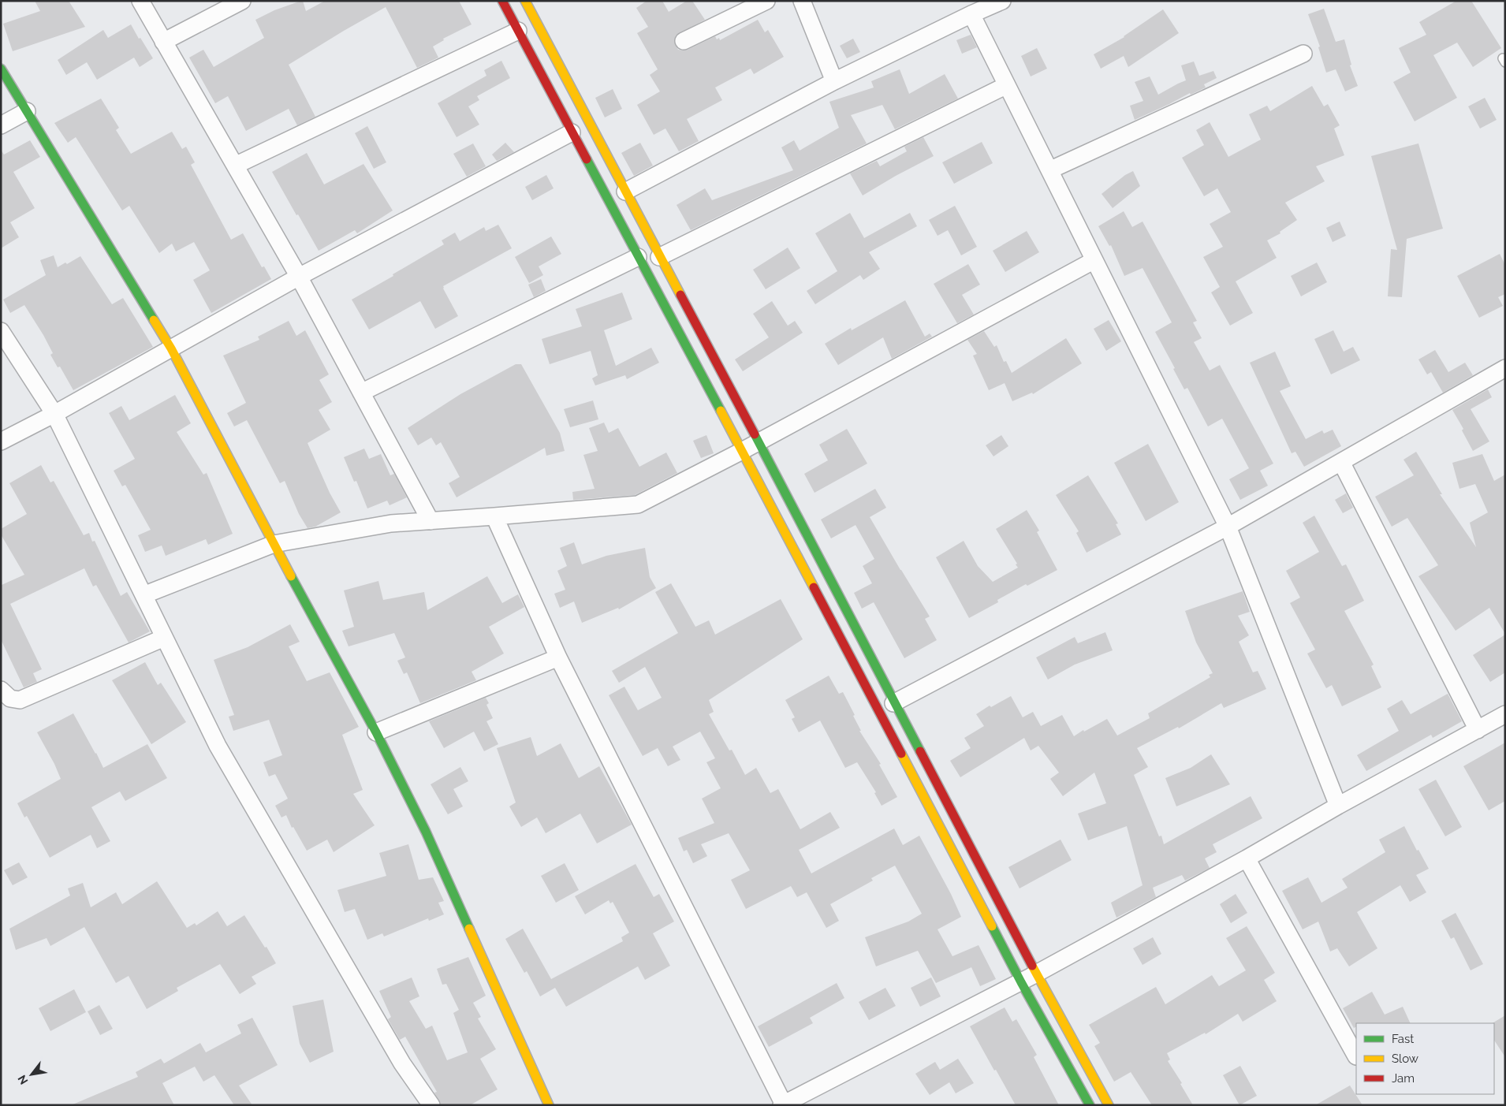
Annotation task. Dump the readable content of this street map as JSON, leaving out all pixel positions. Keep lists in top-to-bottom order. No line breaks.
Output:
{"legend":["Fast","Slow","Jam"],"north":"bottom left"}
